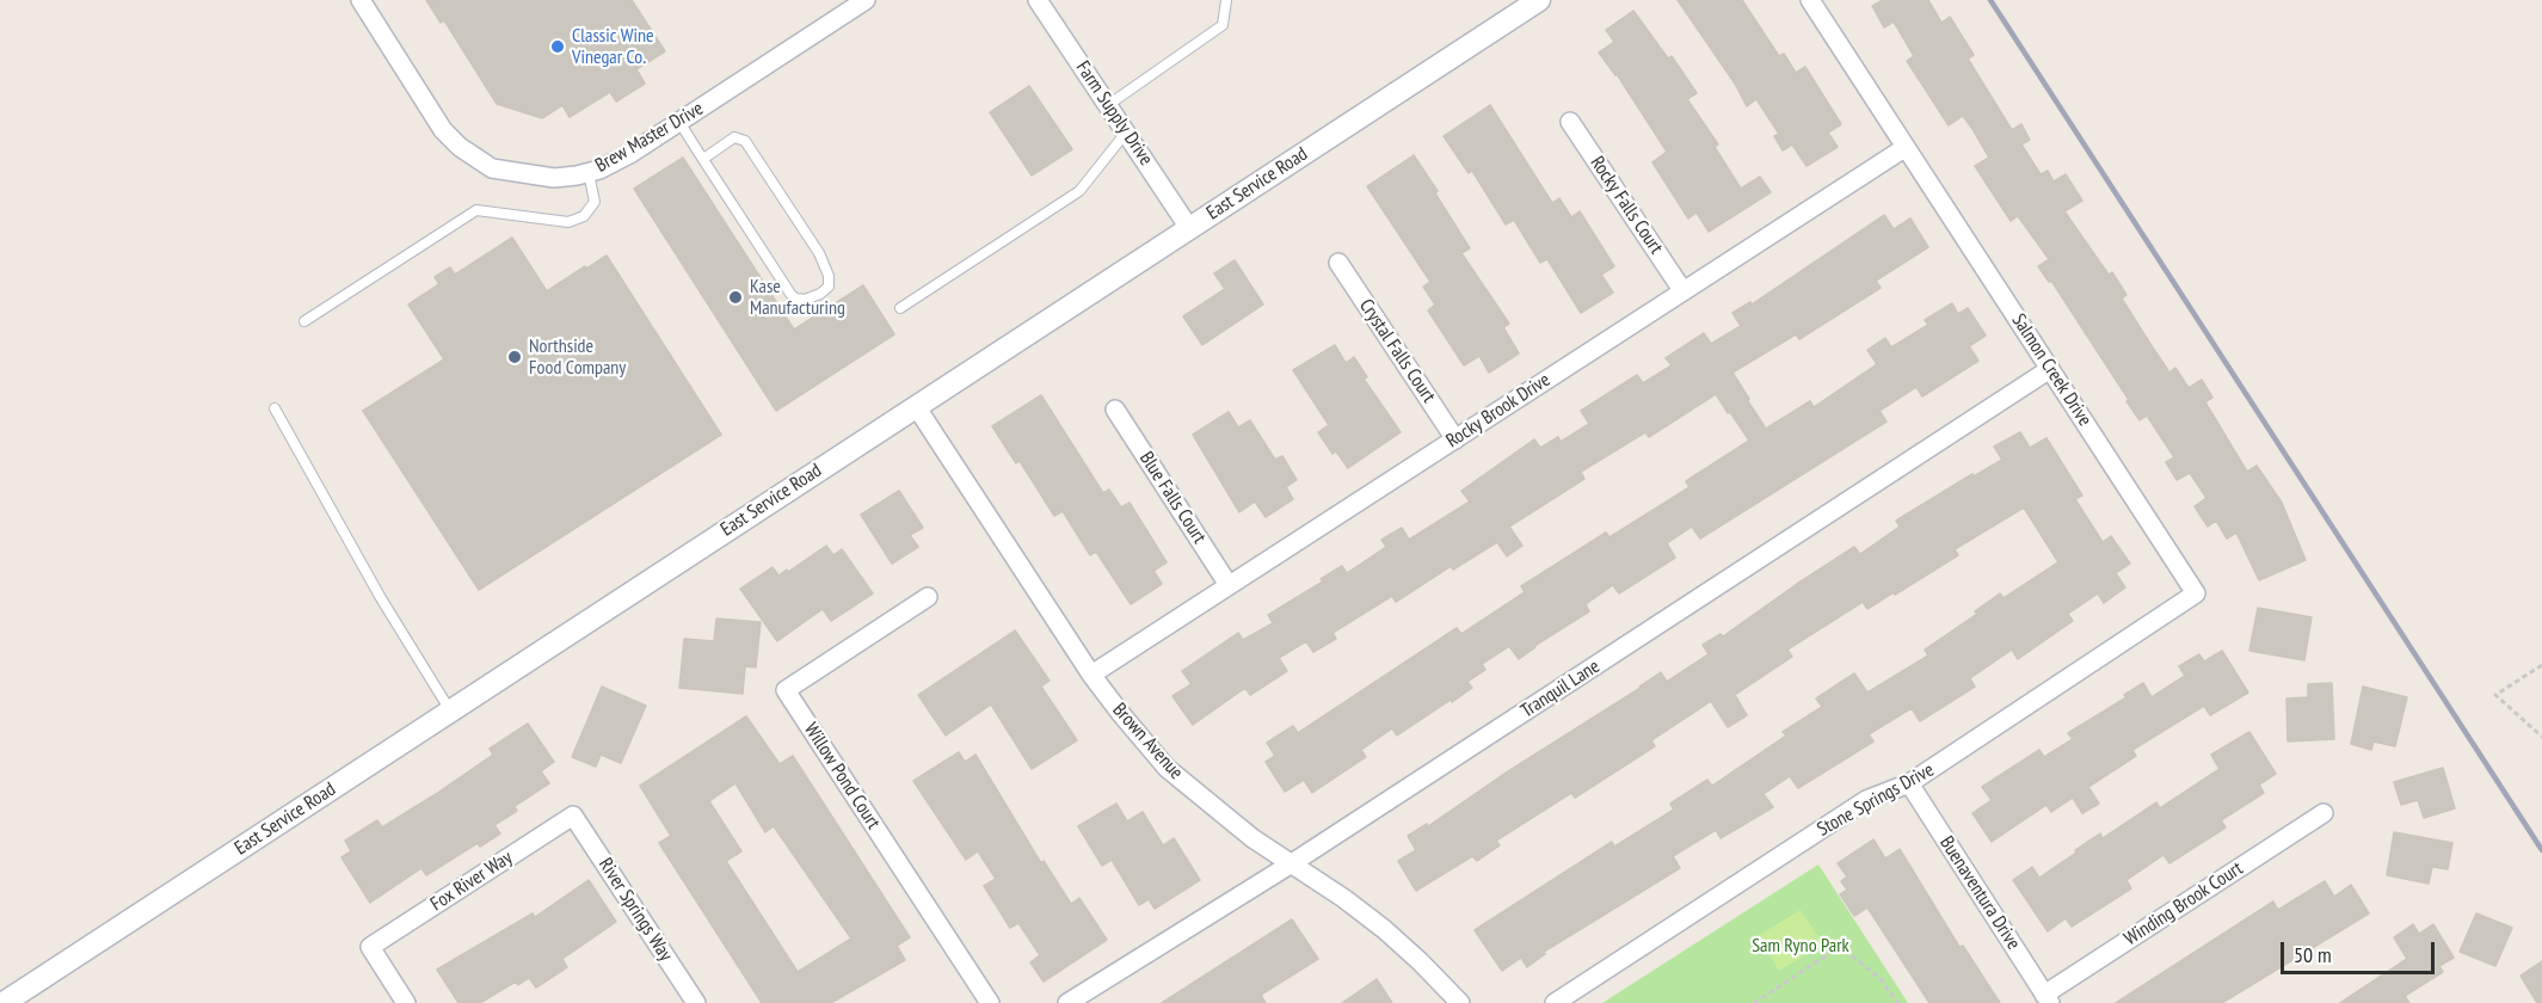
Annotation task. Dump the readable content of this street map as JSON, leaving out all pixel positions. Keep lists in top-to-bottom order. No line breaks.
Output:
{"streets":{"street":["Farm Supply Drive","Brew Master Drive","East Service Road","Rocky Falls Court","Crystal Falls Court","Salmon Creek Drive","Rocky Brook Drive","Blue Falls Court","Tranquil Lane","Brown Avenue","Willow Pond Court","Stone Springs Drive","Fox River Way","Buenaventura Drive","Winding Brook Court","River Springs Way"]},"crossings":[["Farm Supply Drive","East Service Road"],["East Service Road","Brown Avenue"],["Rocky Falls Court","Rocky Brook Drive"],["Crystal Falls Court","Rocky Brook Drive"],["Salmon Creek Drive","Rocky Brook Drive"],["Salmon Creek Drive","Tranquil Lane"],["Salmon Creek Drive","Stone Springs Drive"],["Rocky Brook Drive","Blue Falls Court"],["Rocky Brook Drive","Brown Avenue"],["Tranquil Lane","Brown Avenue"],["Stone Springs Drive","Buenaventura Drive"],["Fox River Way","River Springs Way"],["Buenaventura Drive","Winding Brook Court"]],"parks":["Sam Ryno Park"],"places":["Classic Wine Vinegar Co.","Kase Manufacturing","Northside Food Company"],"scale_bar":"50 m"}
